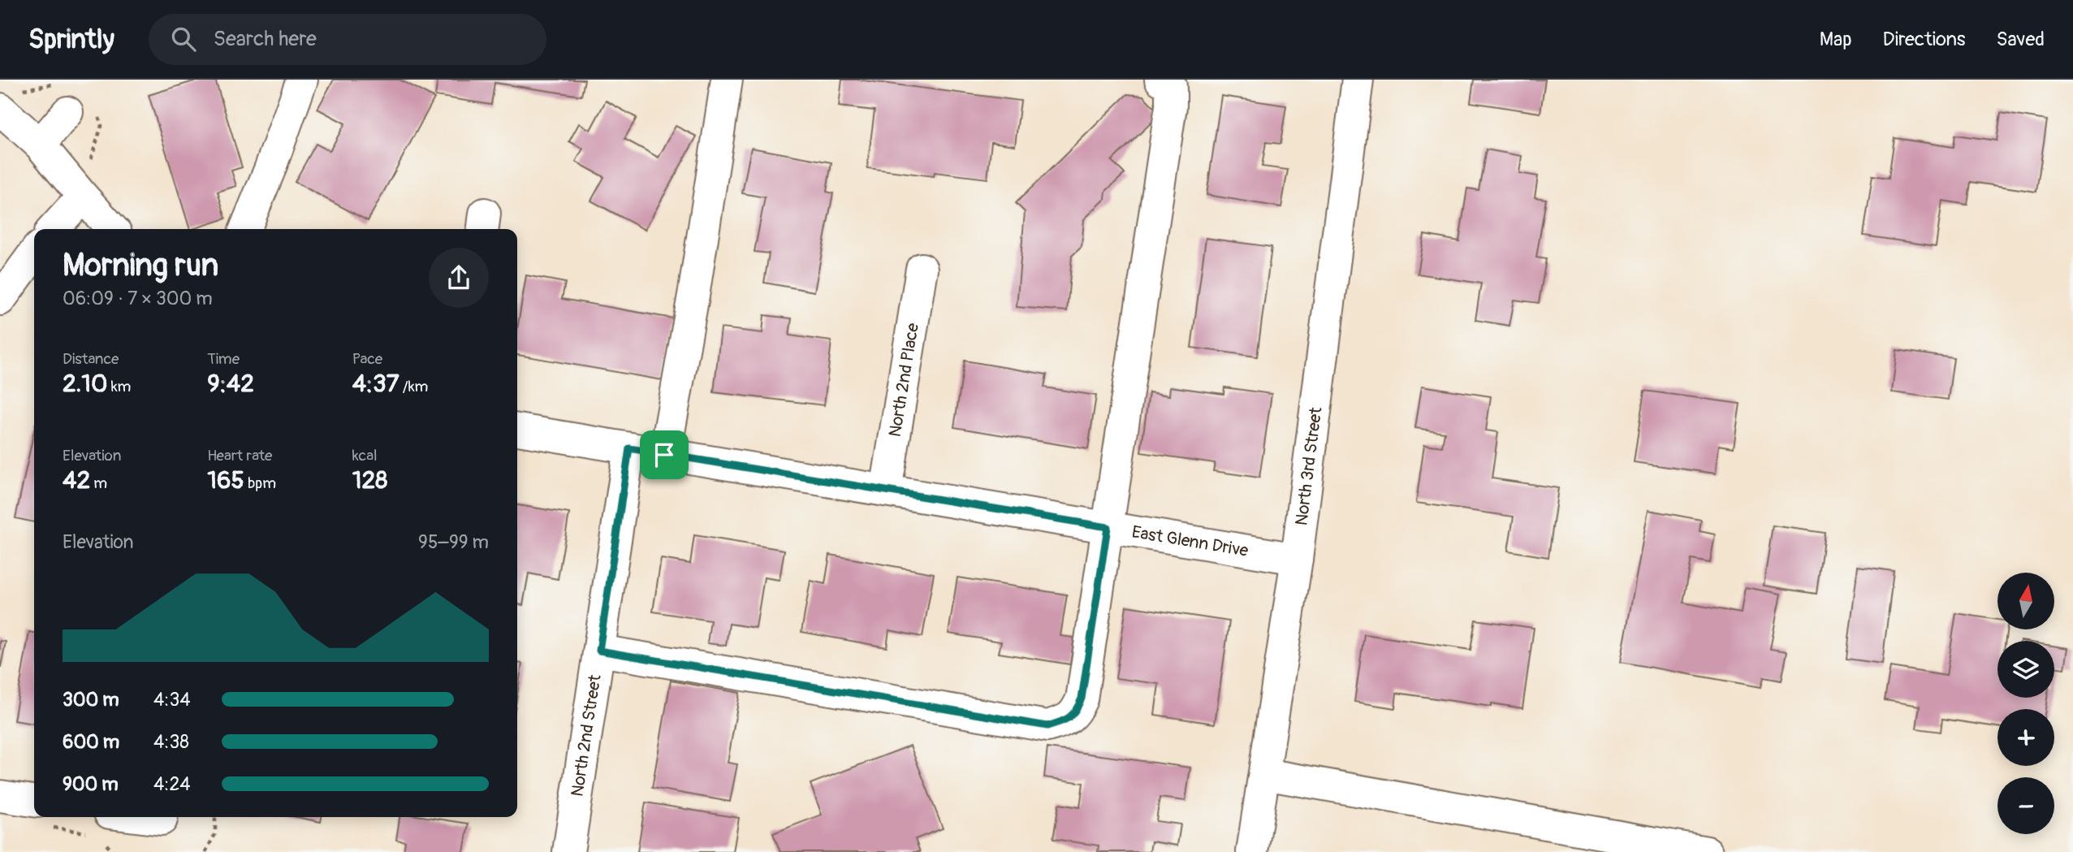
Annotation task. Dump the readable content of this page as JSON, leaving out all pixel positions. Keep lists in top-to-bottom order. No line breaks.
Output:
{"streets":{"street":["North 2nd Place","North 3rd Street","East Glenn Drive","North 2nd Street"]},"crossings":[["North 2nd Place","East Glenn Drive"],["North 3rd Street","East Glenn Drive"],["East Glenn Drive","North 2nd Street"]],"north":"top","page":{"header":"Sprintly","search":"Search here","nav":["Map","Directions","Saved"],"heading":["Morning run","06:09 · 7 × 300 m"],"stats":[["Distance","2.10 km"],["Time","9:42"],["Pace","4:37 /km"],["Elevation","42 m"],["Heart rate","165 bpm"],["kcal","128"]],"chart":["Elevation","95–99 m"],"map_buttons":["+","−"],"list":[{"name":"300 m","note":"4:34"},{"name":"600 m","note":"4:38"},{"name":"900 m","note":"4:24"}]}}
